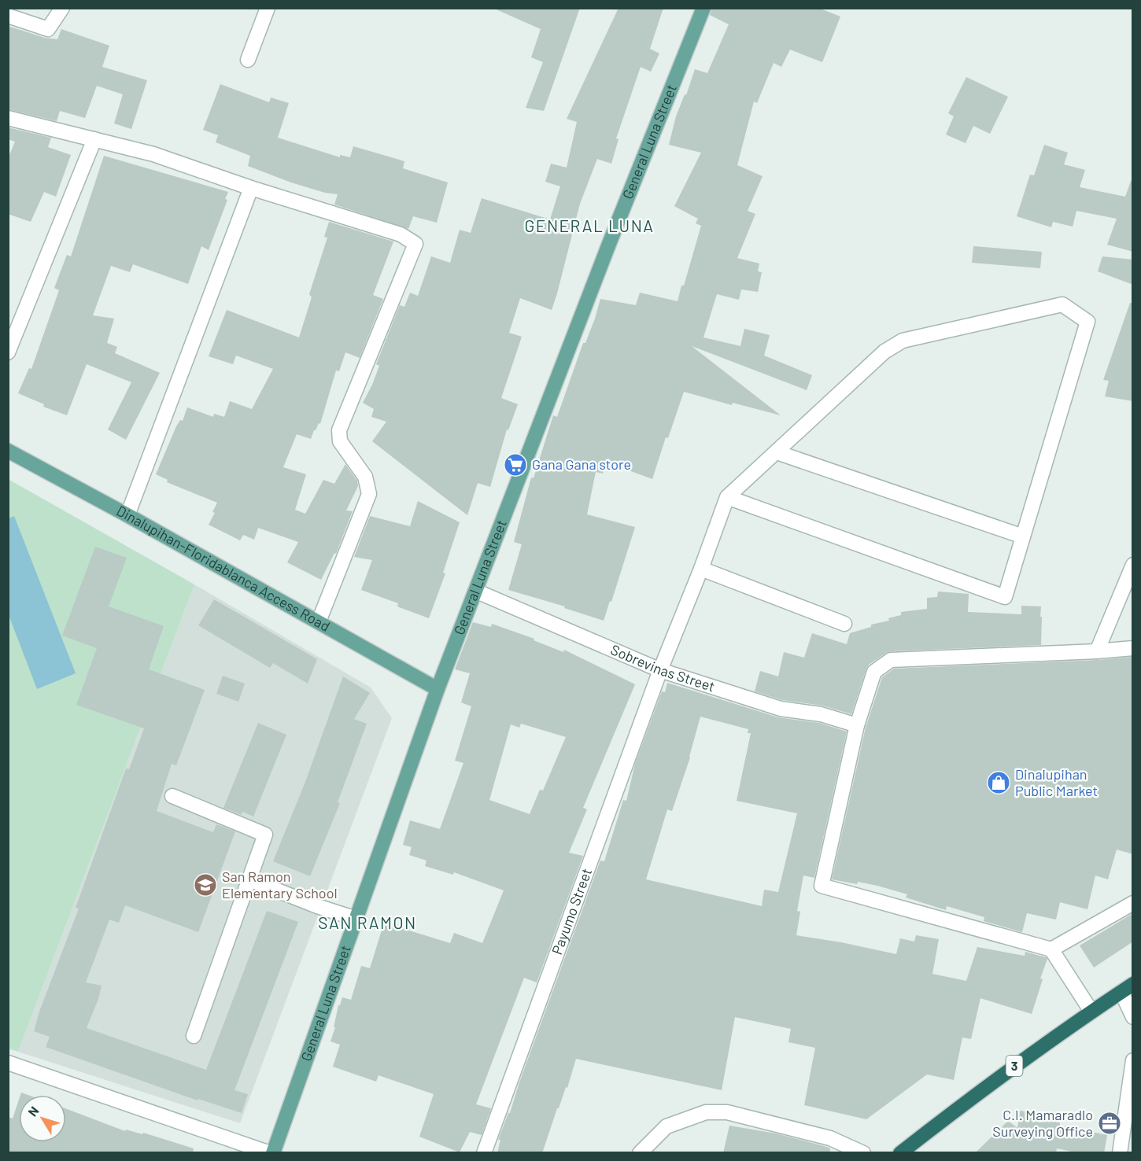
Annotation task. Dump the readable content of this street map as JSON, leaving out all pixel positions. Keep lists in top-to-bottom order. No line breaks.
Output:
{"streets":{"highway":["3"],"main road":["General Luna Street","Dinalupihan-Floridablanca Access Road"],"street":["Sobrevinas Street","Payumo Street"]},"crossings":[["General Luna Street","Dinalupihan-Floridablanca Access Road"],["General Luna Street","Sobrevinas Street"],["Sobrevinas Street","Payumo Street"]],"districts":["GENERAL LUNA","SAN RAMON"],"places":{"supermarket":["Gana Gana store"],"shop":["Dinalupihan Public Market"],"school or university":["San Ramon Elementary School"],"office":["C.I. Mamaradlo Surveying Office"]},"north":"top left"}
